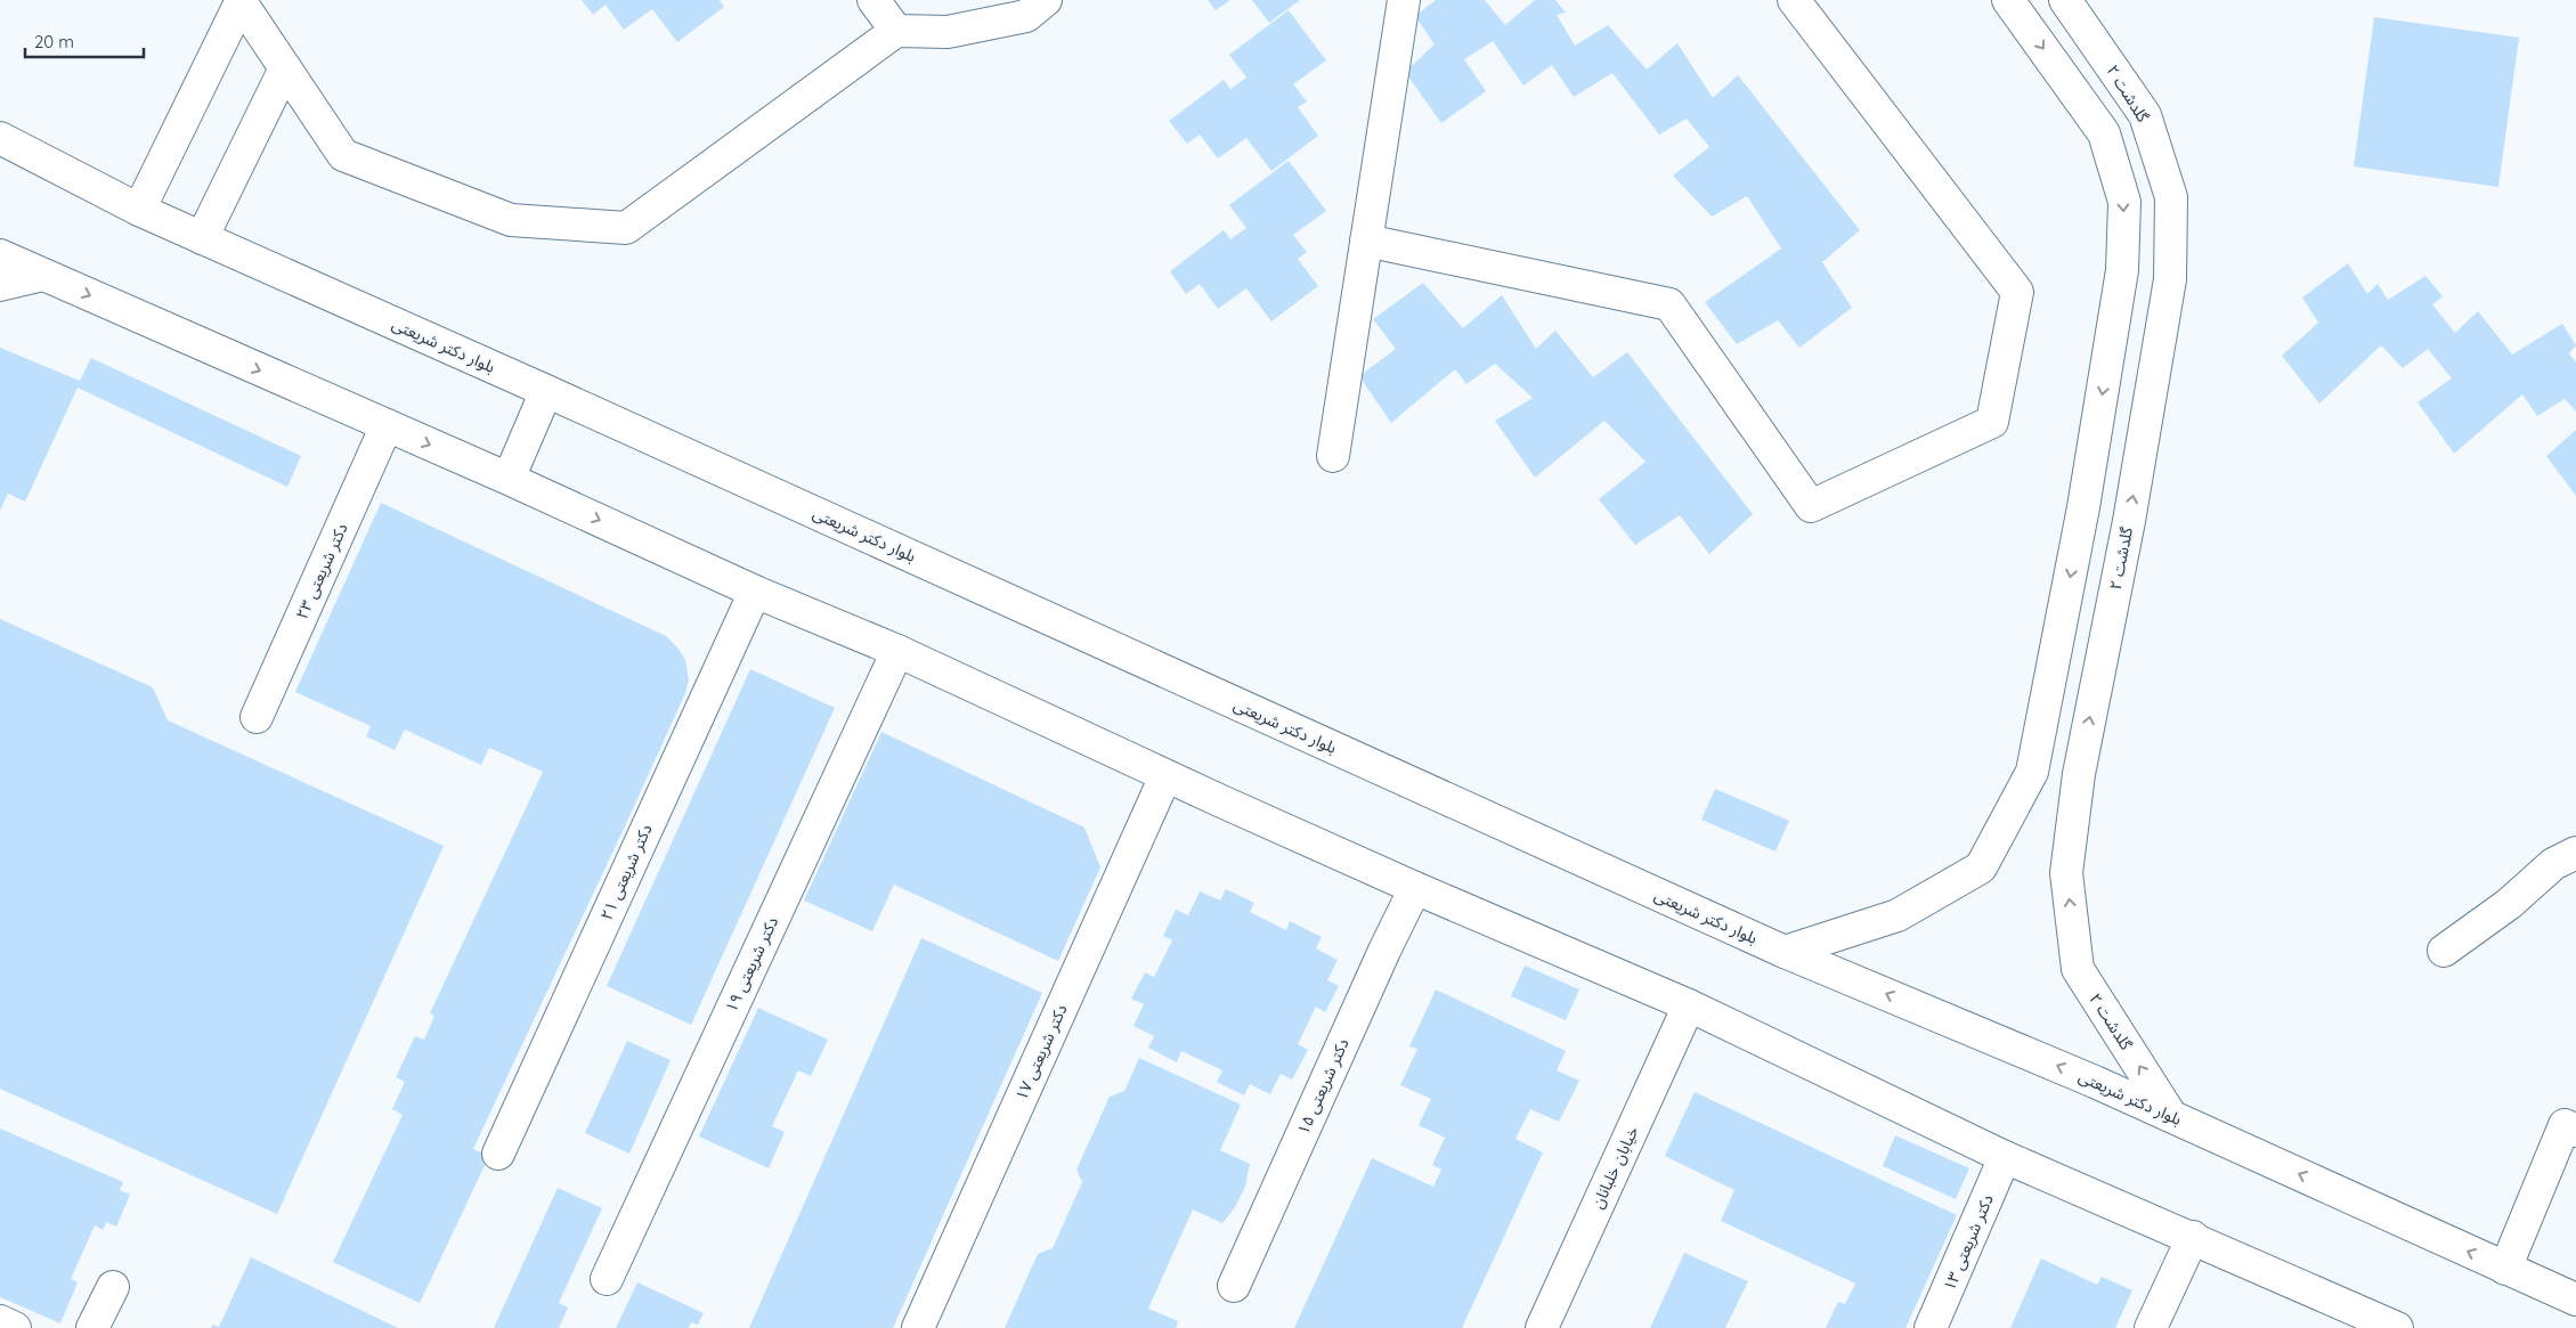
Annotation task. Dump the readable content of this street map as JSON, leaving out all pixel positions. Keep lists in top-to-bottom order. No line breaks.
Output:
{"streets":{"street":["گلدشت ۲","بلوار دکتر شریعتی","۲۳ دکتر شریعتی","۲۱ دکتر شریعتی","۱۹ دکتر شریعتی","۱۷ دکتر شریعتی","۱۵ دکتر شریعتی","خیابان خلبانان","۱۳ دکتر شریعتی"]},"crossings":[["گلدشت ۲","بلوار دکتر شریعتی"]],"one_way":["گلدشت ۲"],"scale_bar":"20 m"}
